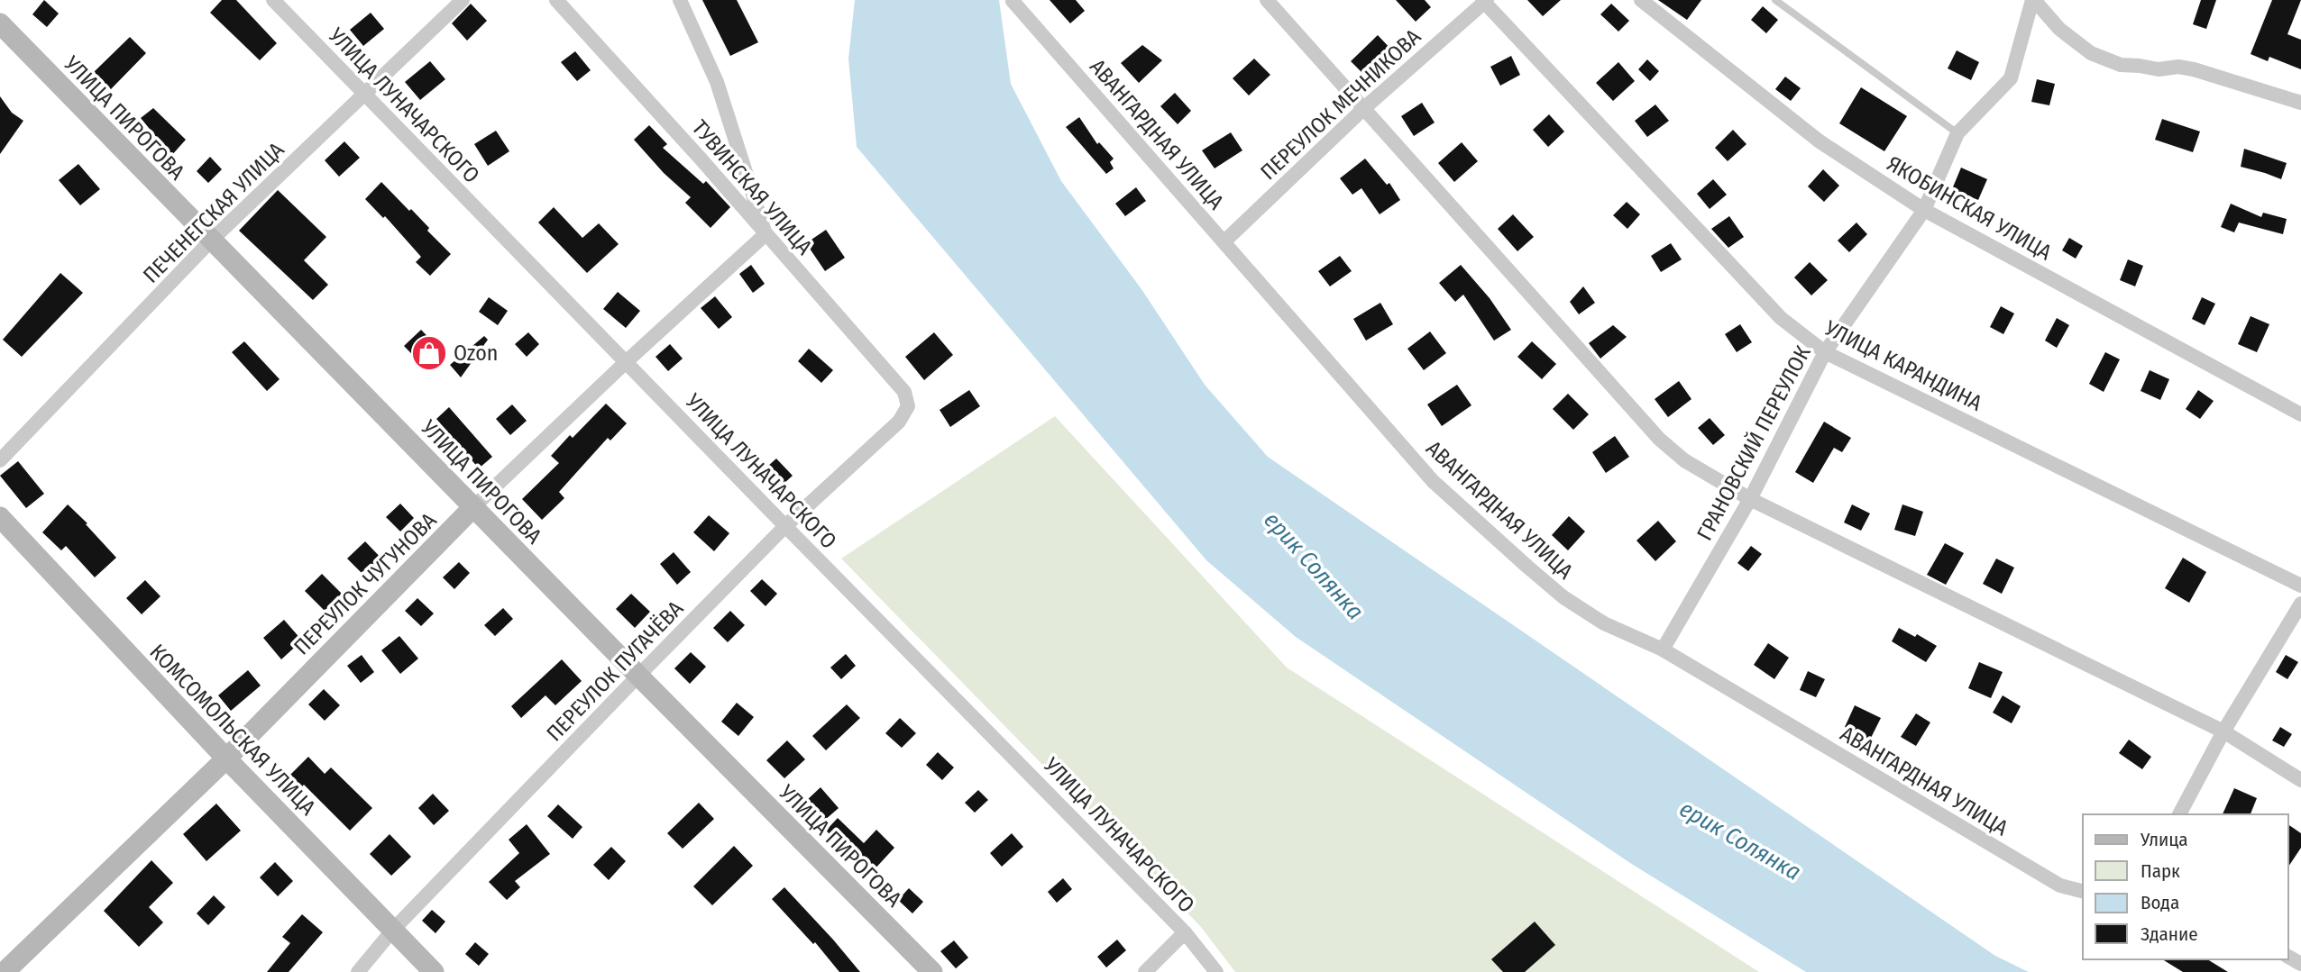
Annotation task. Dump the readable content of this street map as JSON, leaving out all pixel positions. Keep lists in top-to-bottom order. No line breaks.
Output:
{"streets":{"main road":["УЛИЦА ПИРОГОВА","ПЕРЕУЛОК ЧУГУНОВА","КОМСОМОЛЬСКАЯ УЛИЦА"],"street":["ПЕРЕУЛОК МЕЧНИКОВА","УЛИЦА ЛУНАЧАРСКОГО","АВАНГАРДНАЯ УЛИЦА","ТУВИНСКАЯ УЛИЦА","ЯКОБИНСКАЯ УЛИЦА","ПЕЧЕНЕГСКАЯ УЛИЦА","УЛИЦА КАРАНДИНА","ГРАНОВСКИЙ ПЕРЕУЛОК","ПЕРЕУЛОК ПУГАЧЁВА"]},"crossings":[["ПЕРЕУЛОК МЕЧНИКОВА","АВАНГАРДНАЯ УЛИЦА"],["ПЕРЕУЛОК МЕЧНИКОВА","УЛИЦА КАРАНДИНА"],["УЛИЦА ЛУНАЧАРСКОГО","ПЕЧЕНЕГСКАЯ УЛИЦА"],["УЛИЦА ЛУНАЧАРСКОГО","ПЕРЕУЛОК ЧУГУНОВА"],["УЛИЦА ЛУНАЧАРСКОГО","ПЕРЕУЛОК ПУГАЧЁВА"],["УЛИЦА ПИРОГОВА","ПЕЧЕНЕГСКАЯ УЛИЦА"],["УЛИЦА ПИРОГОВА","ПЕРЕУЛОК ЧУГУНОВА"],["УЛИЦА ПИРОГОВА","ПЕРЕУЛОК ПУГАЧЁВА"],["АВАНГАРДНАЯ УЛИЦА","ГРАНОВСКИЙ ПЕРЕУЛОК"],["ТУВИНСКАЯ УЛИЦА","ПЕРЕУЛОК ЧУГУНОВА"],["ТУВИНСКАЯ УЛИЦА","ПЕРЕУЛОК ПУГАЧЁВА"],["ЯКОБИНСКАЯ УЛИЦА","ГРАНОВСКИЙ ПЕРЕУЛОК"],["УЛИЦА КАРАНДИНА","ГРАНОВСКИЙ ПЕРЕУЛОК"],["ПЕРЕУЛОК ЧУГУНОВА","КОМСОМОЛЬСКАЯ УЛИЦА"],["ПЕРЕУЛОК ПУГАЧЁВА","КОМСОМОЛЬСКАЯ УЛИЦА"]],"water":["ерик Солянка"],"places":{"shop":["Ozon"]},"legend":["Улица","Парк","Вода","Здание"]}
